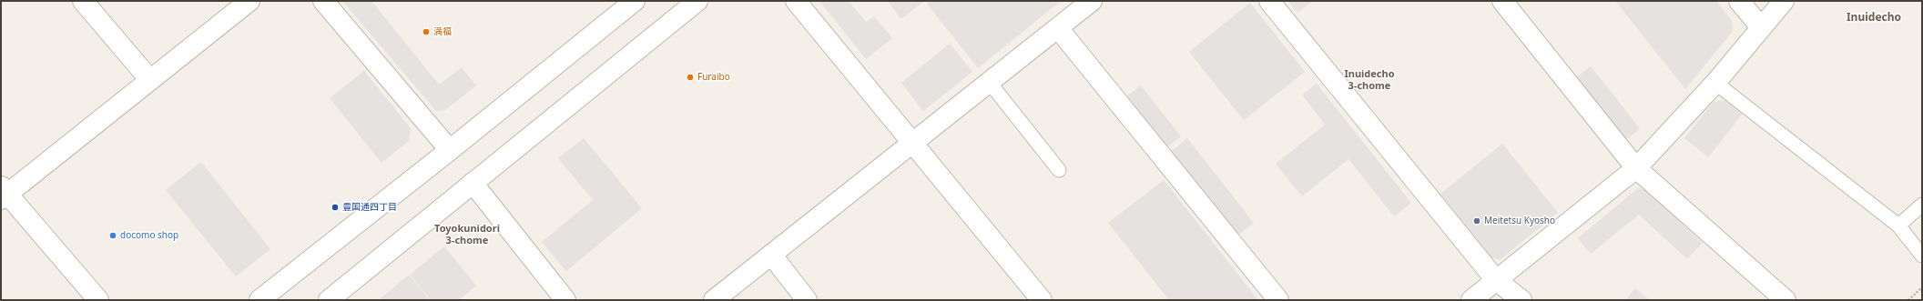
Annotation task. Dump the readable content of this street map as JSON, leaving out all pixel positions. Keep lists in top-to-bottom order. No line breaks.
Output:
{"districts":["Inuidecho","Inuidecho 3-chome","Toyokunidori 3-chome"],"places":["満福","Furaibo","豊国通四丁目","Meitetsu Kyosho","docomo shop"]}
